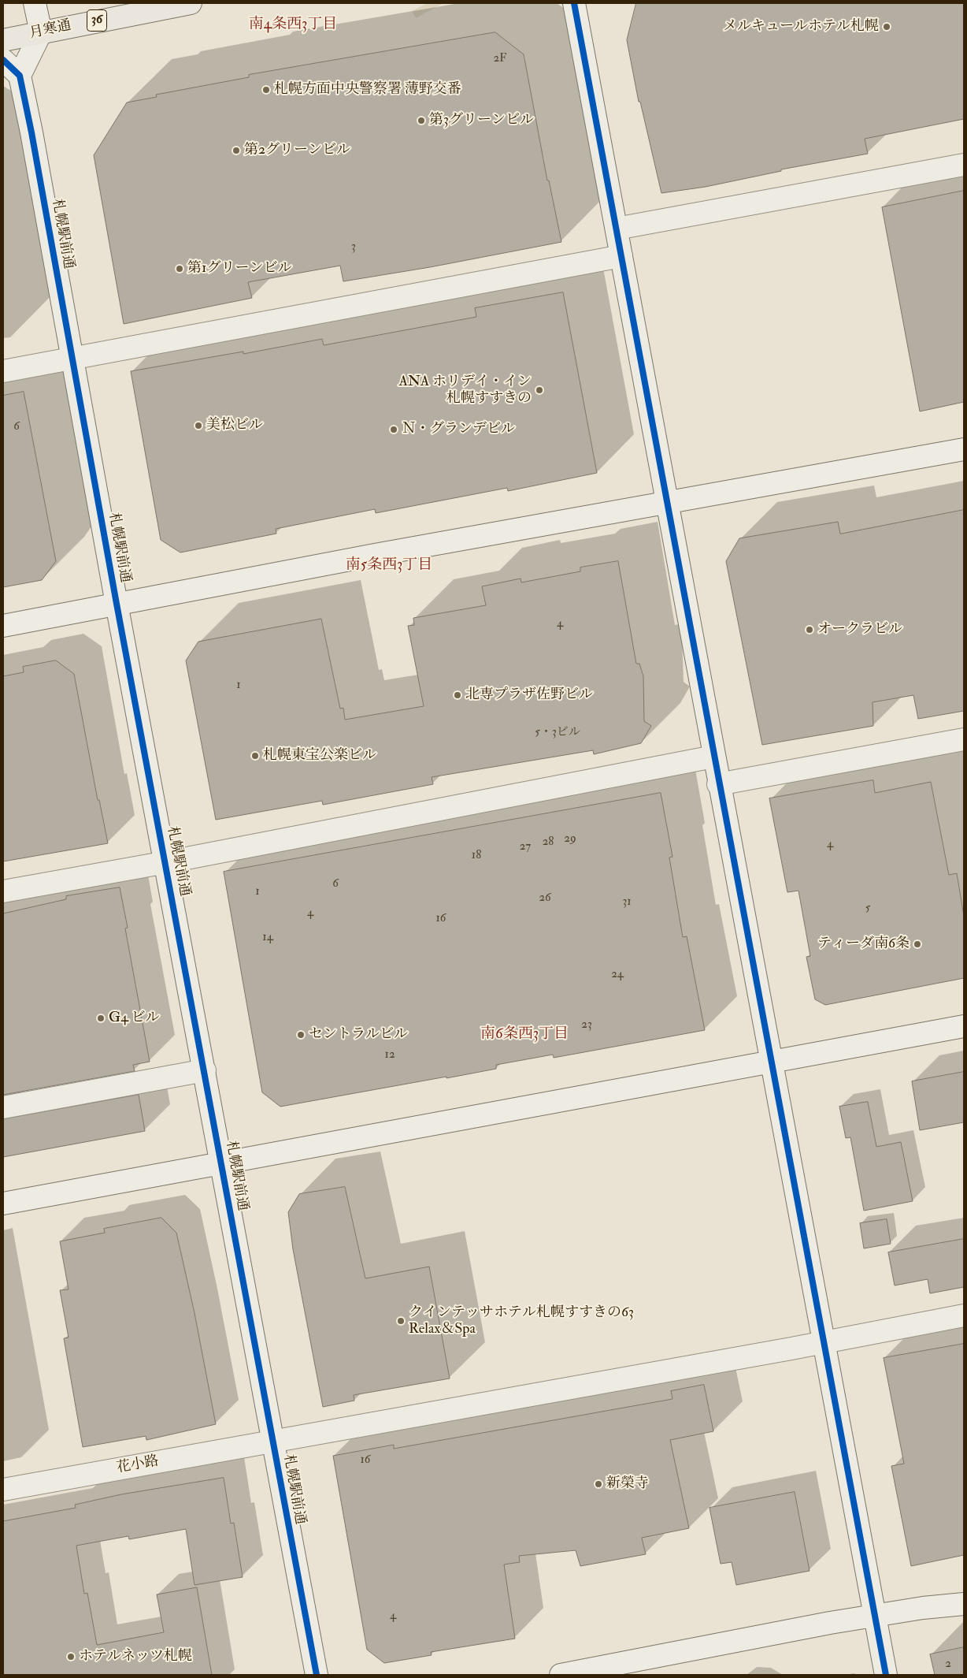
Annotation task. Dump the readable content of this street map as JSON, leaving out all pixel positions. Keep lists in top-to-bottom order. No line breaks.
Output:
{"streets":{"highway":["36","月寒通"],"street":["札幌駅前通","花小路"]},"crossings":[["札幌駅前通","花小路"]],"districts":["南4条西3丁目","南5条西3丁目","南6条西3丁目"],"places":["メルキュールホテル札幌","札幌方面中央警察署 薄野交番","第3グリーンビル","第2グリーンビル","第1グリーンビル","ANA ホリデイ・イン 札幌すすきの","美松ビル","Ｎ・グランデビル","オークラビル","北専プラザ佐野ビル","札幌東宝公楽ビル","ティーダ南6条","G4 ビル","セントラルビル","クインテッサホテル札幌すすきの63 Relax＆Spa","新榮寺","ホテルネッツ札幌"],"house_numbers":["2F","3","6","4","1","5・3ビル","29","28","4","27","18","6","1","26","31","5","4","16","14","24","23","12","16","4","2"]}
